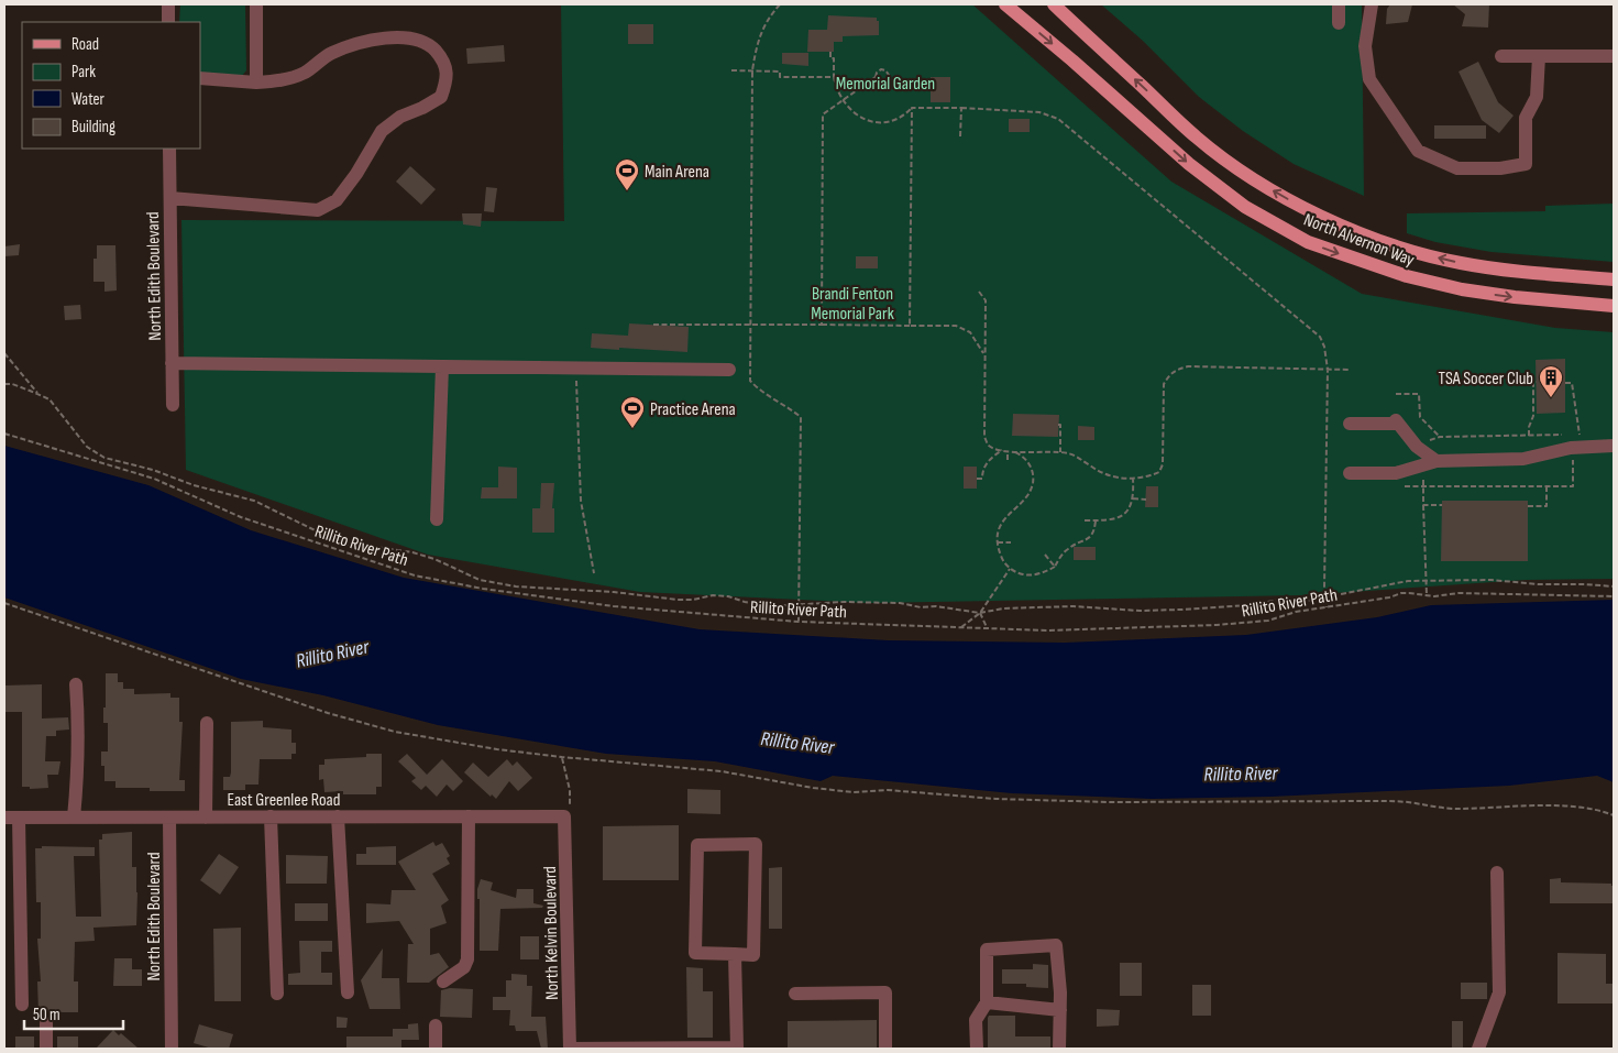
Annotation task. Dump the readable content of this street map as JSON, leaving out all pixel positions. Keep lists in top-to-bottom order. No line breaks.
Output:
{"streets":{"main road":["North Alvernon Way"],"street":["North Edith Boulevard","East Greenlee Road","North Kelvin Boulevard"],"path":["Rillito River Path"]},"crossings":[["North Edith Boulevard","East Greenlee Road"],["East Greenlee Road","North Kelvin Boulevard"]],"water":["Rillito River"],"parks":["Memorial Garden","Brandi Fenton Memorial Park"],"places":{"sports":["Main Arena","Practice Arena"],"building":["TSA Soccer Club"]},"legend":["Road","Park","Water","Building"],"scale_bar":"50 m"}
